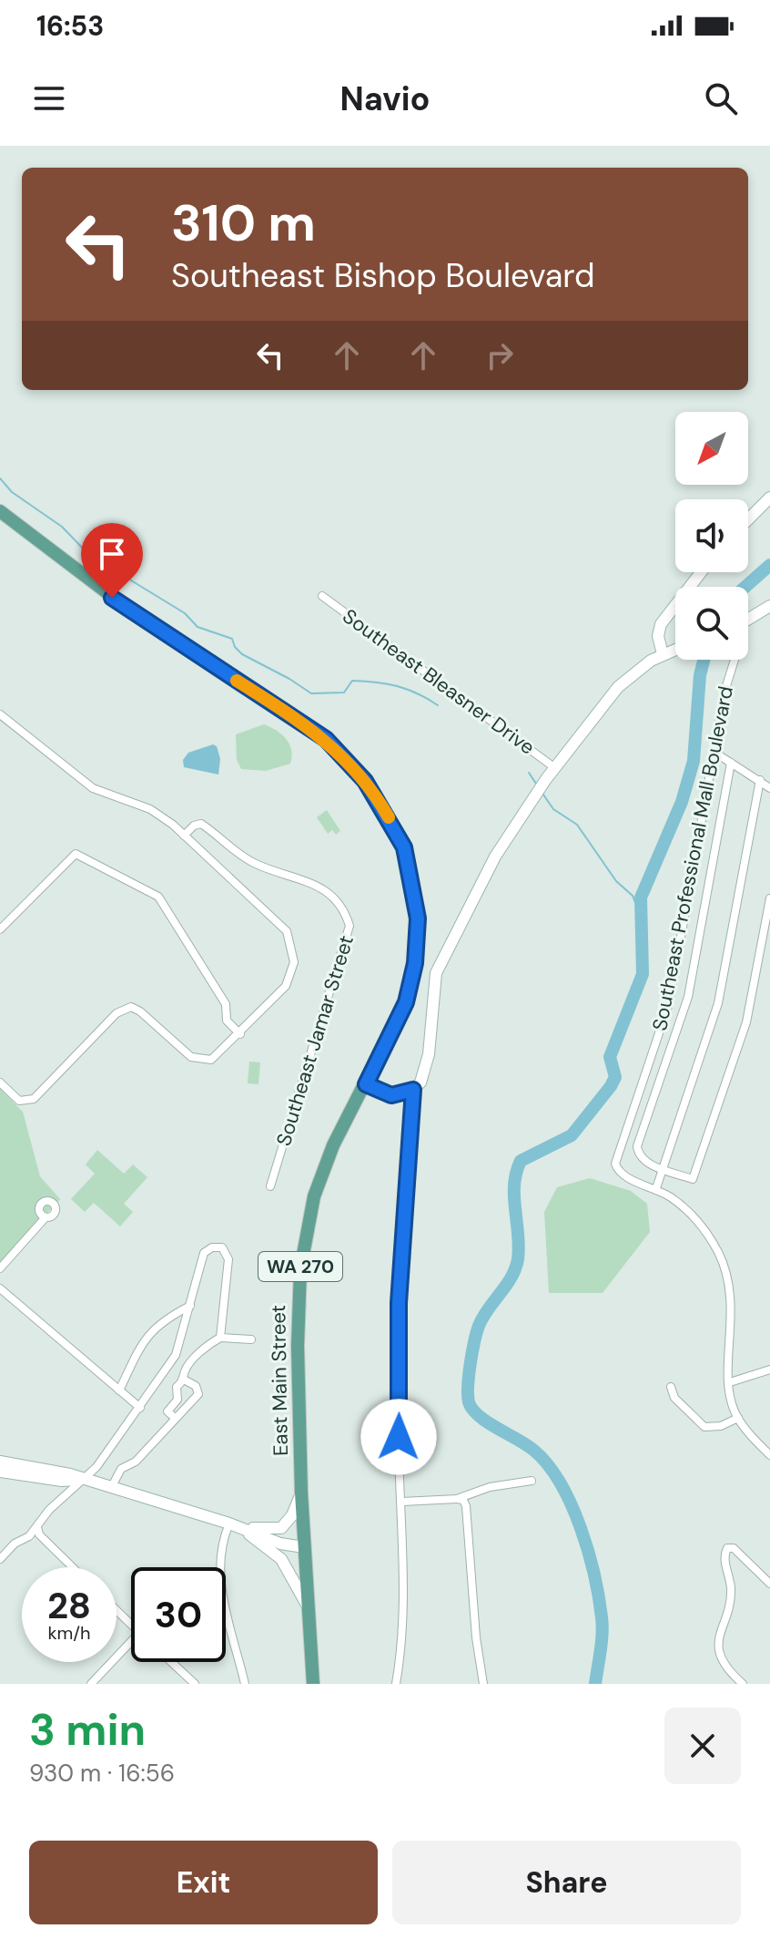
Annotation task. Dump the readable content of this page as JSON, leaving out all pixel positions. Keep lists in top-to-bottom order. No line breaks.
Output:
{"streets":{"main road":["WA 270","East Main Street"],"street":["Southeast Bleasner Drive","Southeast Professional Mall Boulevard","Southeast Jamar Street"]},"north":"bottom left","page":{"status":"16:53","header":"Navio","turn":["310 m","Southeast Bishop Boulevard"],"speed":"28 km/h","limit":"30","heading":["3 min","930 m · 16:56"],"buttons":["Exit","Share"]}}
